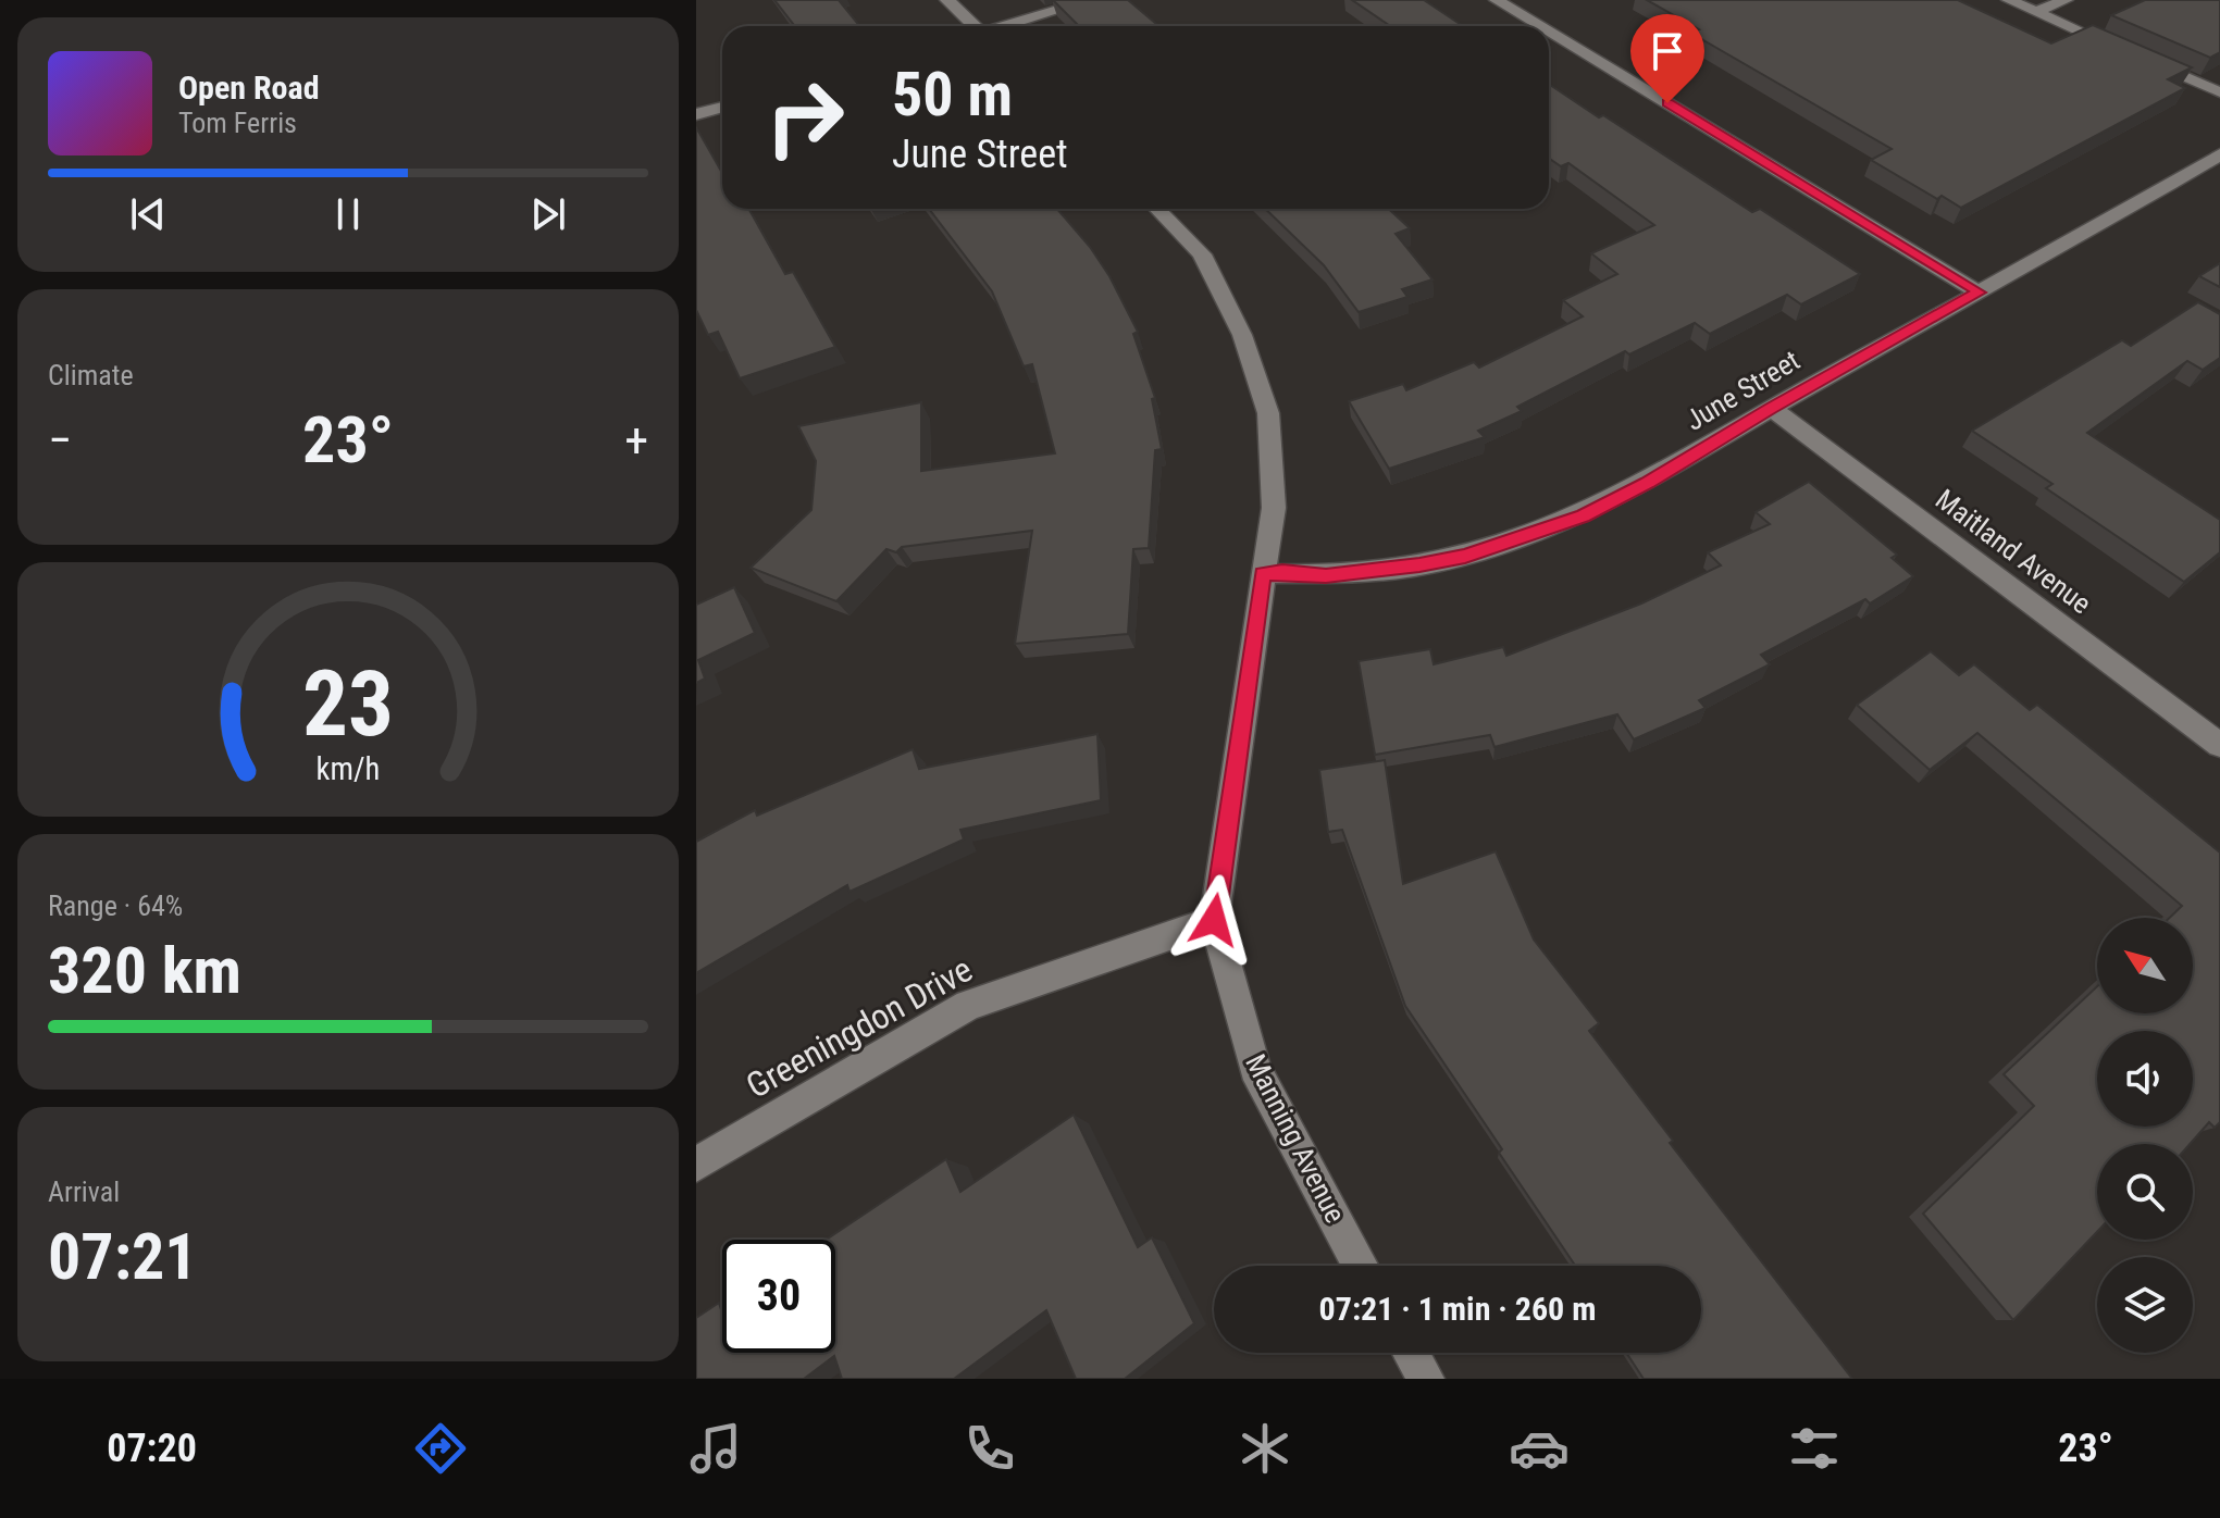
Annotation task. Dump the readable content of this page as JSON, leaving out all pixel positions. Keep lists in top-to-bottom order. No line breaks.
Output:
{"streets":{"street":["June Street","Maitland Avenue","Greeningdon Drive","Manning Avenue"]},"crossings":[["June Street","Maitland Avenue"],["June Street","Manning Avenue"],["Greeningdon Drive","Manning Avenue"]],"north":"top left","page":{"turn":["50 m","June Street"],"song":["Open Road","Tom Ferris"],"tile":["Climate",["Range · 64%","320 km"],["Arrival","07:21"]],"heat":["−","23°","+"],"limit":"30","trip":"07:21 · 1 min · 260 m","tabs":["07:20","23°"],"gauge":["23","km/h"]}}
